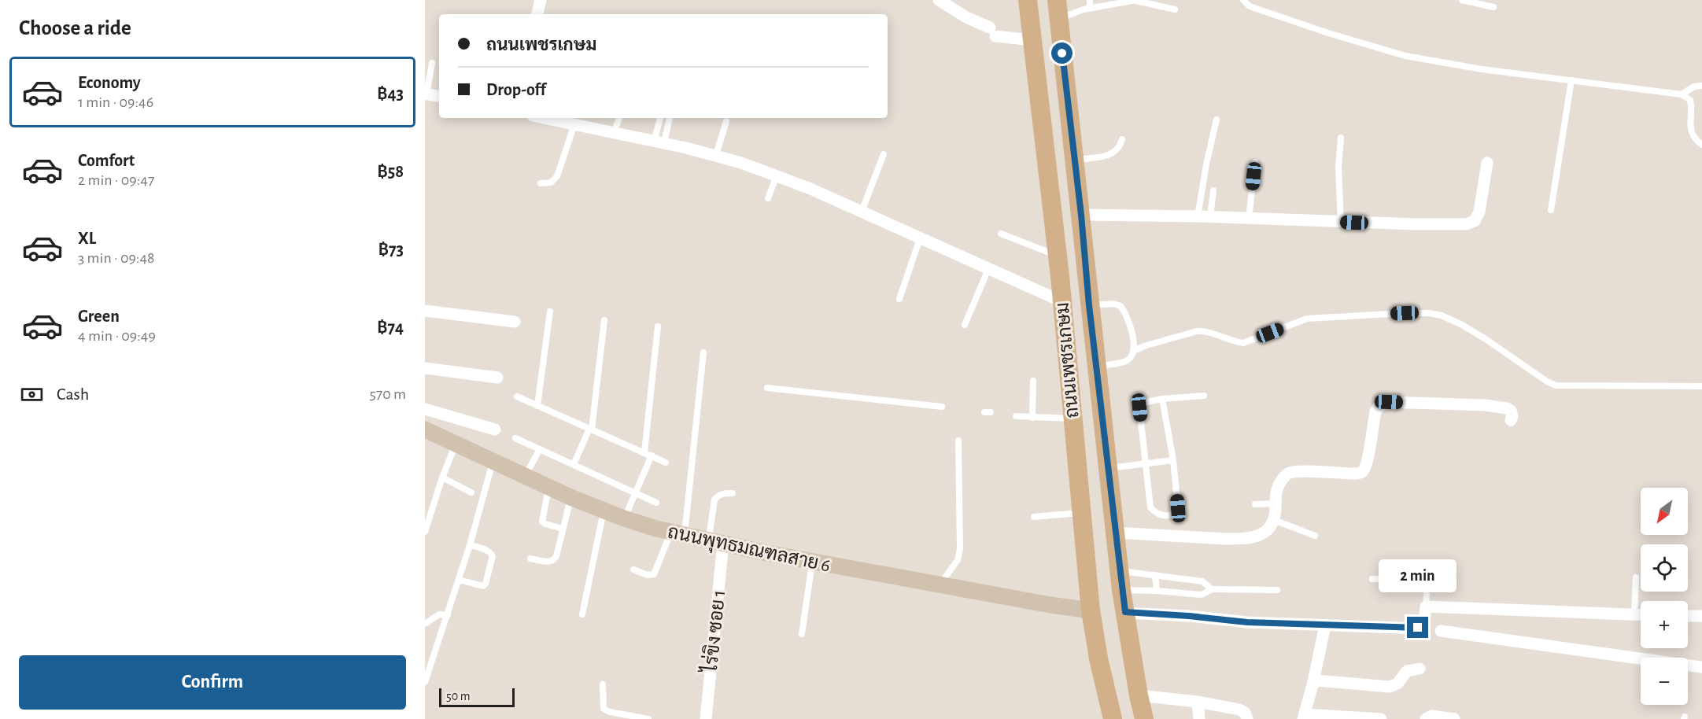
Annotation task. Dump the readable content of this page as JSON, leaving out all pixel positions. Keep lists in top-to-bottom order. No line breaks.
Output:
{"streets":{"main road":["ถนนเพชรเกษม","ถนนพุทธมณฑลสาย 6"],"street":["ไร่ขิง ซอย 1"]},"crossings":[["ถนนเพชรเกษม","ถนนพุทธมณฑลสาย 6"],["ถนนพุทธมณฑลสาย 6","ไร่ขิง ซอย 1"]],"scale_bar":"50 m","north":"bottom left","page":{"heading":"Choose a ride","banner":["ถนนเพชรเกษม","Drop-off"],"list":[{"name":"Economy","note":"1 min · 09:46","value":"฿43"},{"name":"Comfort","note":"2 min · 09:47","value":"฿58"},{"name":"XL","note":"3 min · 09:48","value":"฿73"},{"name":"Green","note":"4 min · 09:49","value":"฿74"}],"pay":["Cash","570 m"],"map_buttons":["+","−"],"bubble":"2 min","buttons":"Confirm","scale":"50 m"}}
